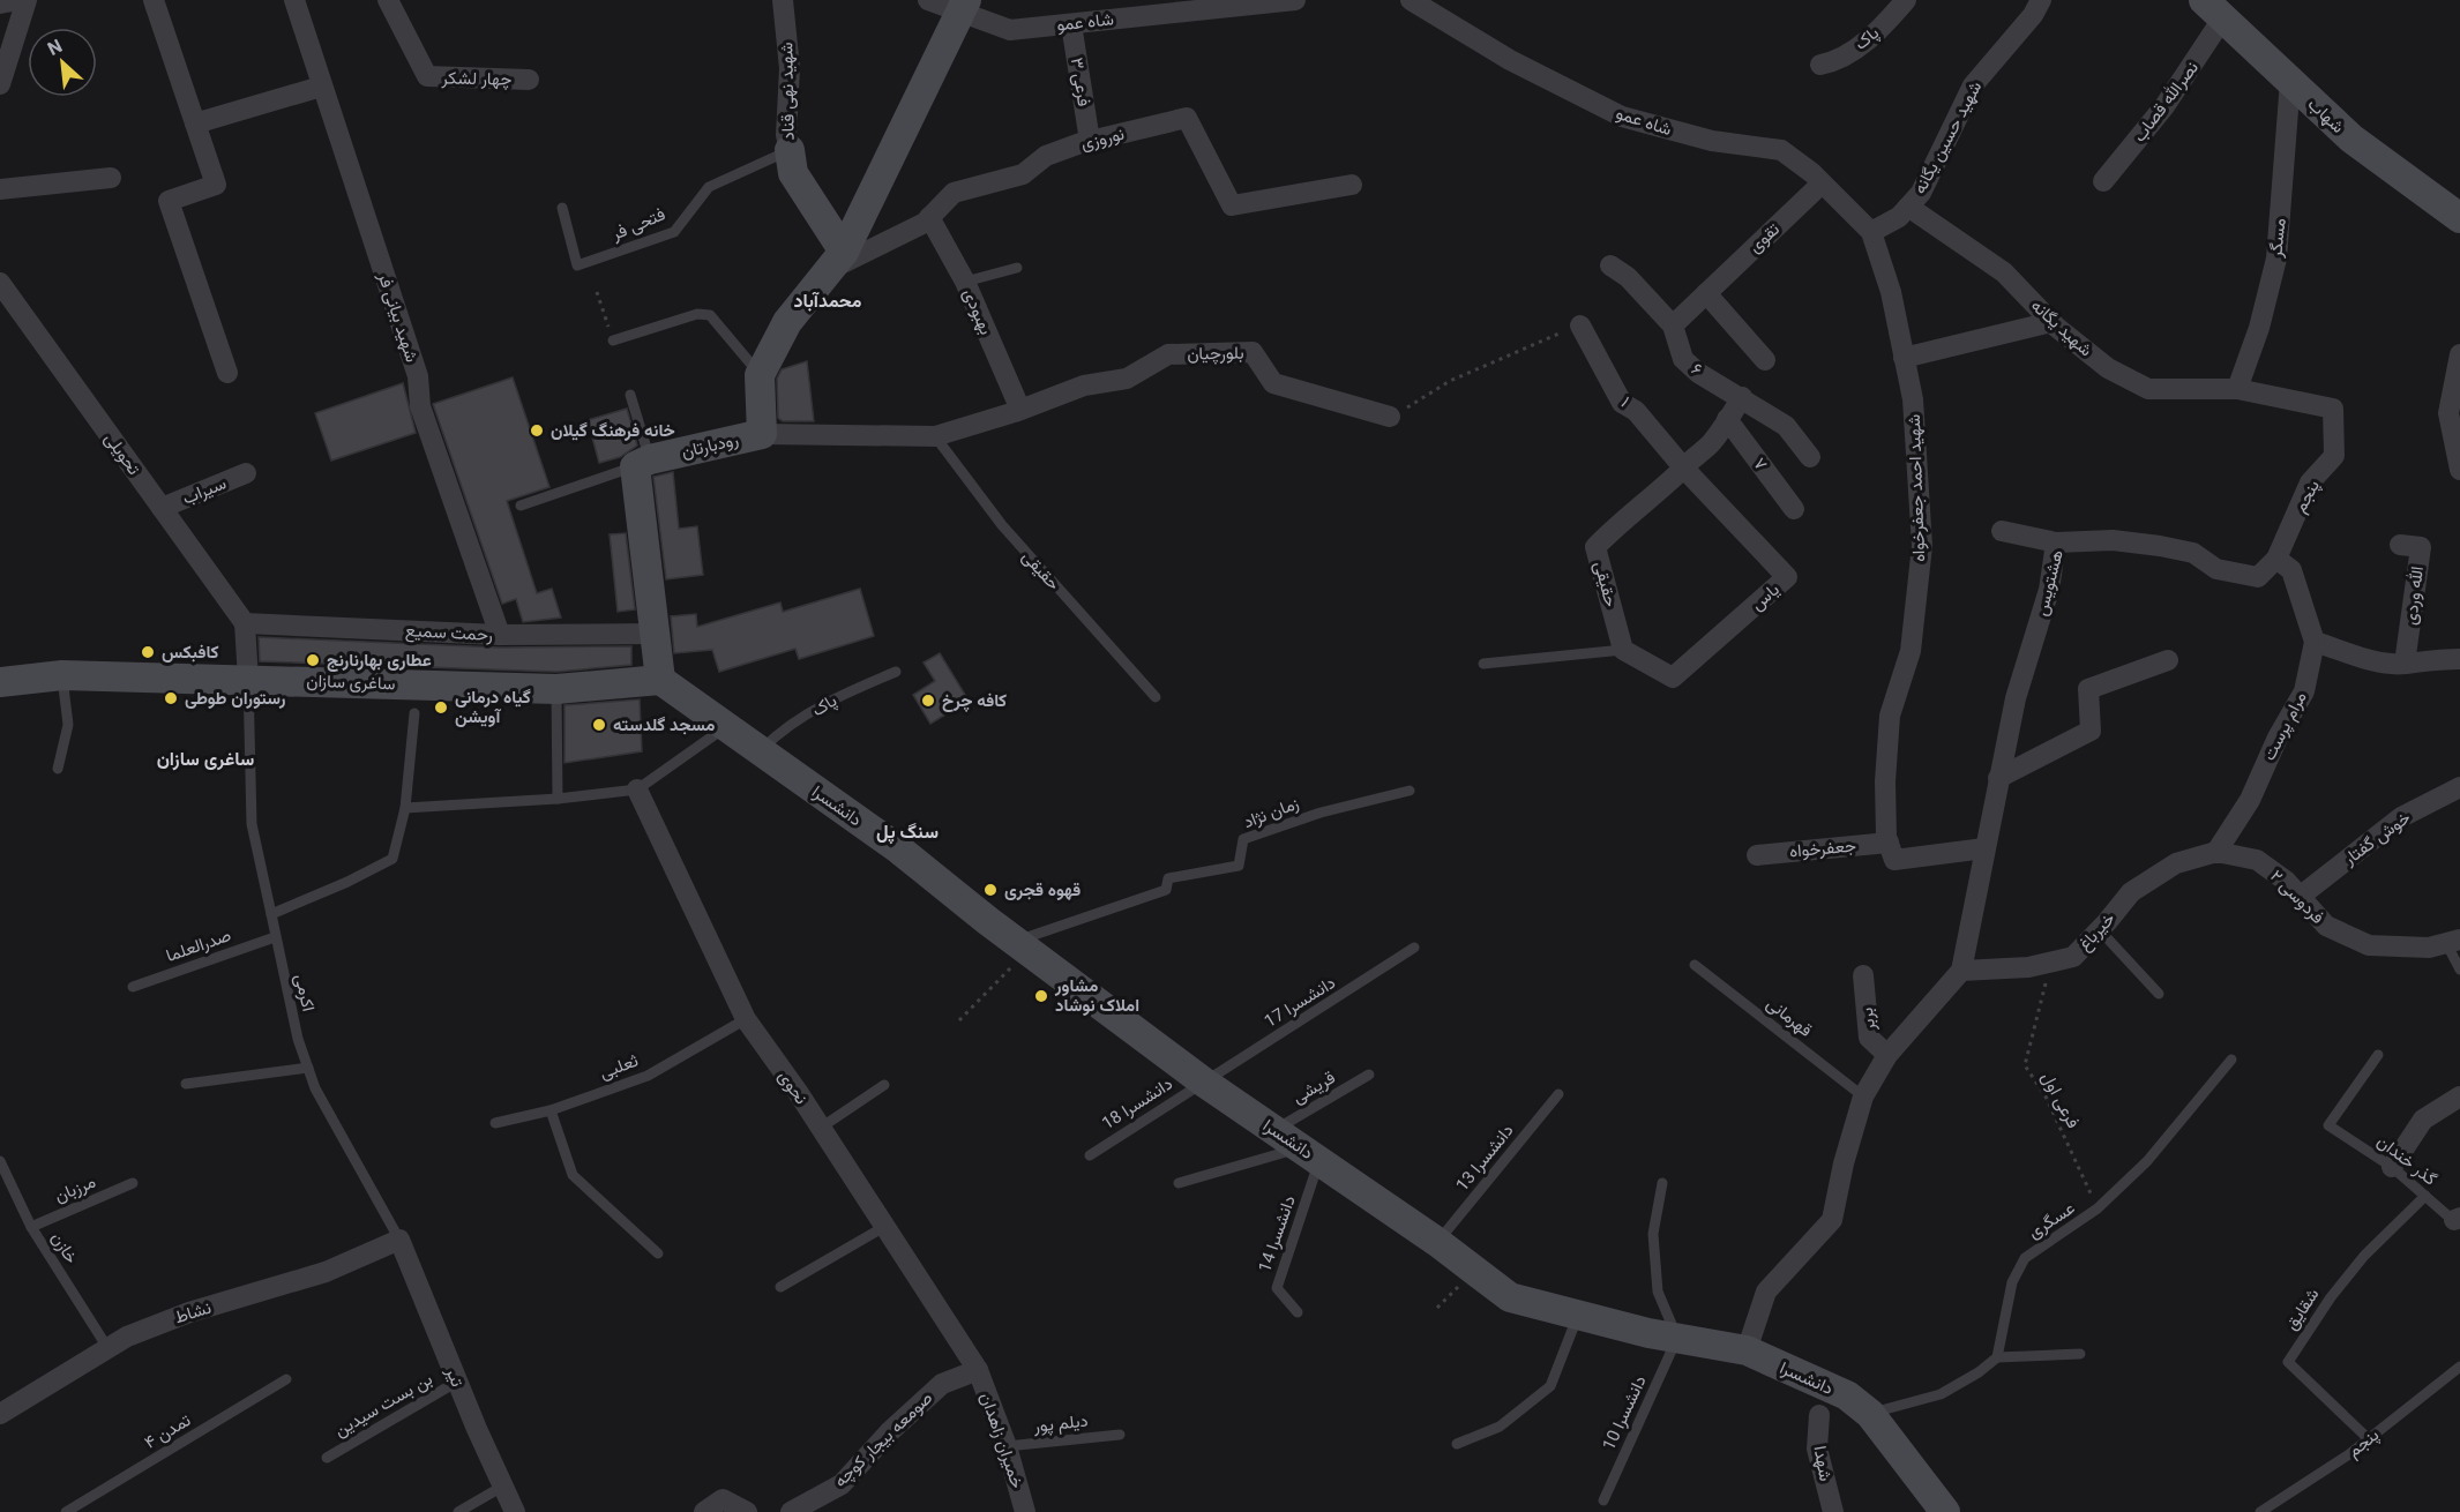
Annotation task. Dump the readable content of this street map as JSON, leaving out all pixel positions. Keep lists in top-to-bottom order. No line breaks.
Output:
{"streets":{"street":["شاه عمو","پاک","چهار لشکر","فرعی ۳","شهید نهی قناد","نصرالله قصاب","شهاب","شهید حسین یگانه","نوروزی","تقوی","مسگر","بهبودی","شهید بیانی فر","شهید یگانه","بلورچیان","۶","۱","رودبارتان","تحویلی","۷","شهید احمد جعفرخواه","سیراب","پنجم","حقیقی","هشتویس","الله وردی","یاس","رحمت سمیع","ساغری سازان","مرام پرست","دانشسرا","خوش گفتار","جعفرخواه","فردوسی ۲","خیرباغ","بربر","نحوی","نشاط","تیر","صومعه بیجار کوچه","خمیران زاهدان","شهدا"],"lane":["فتحی فر","زمان نژاد","صدرالعلما","اکرمی","دانشسرا 17","قهرمانی","ثعلبی","قریشی","دانشسرا 18","دانشسرا 13","گذر خندان","مرزبان","عسگری","دانشسرا 14","خازن","شقایق","بن بست سیدین","دانشسرا 10","دیلم پور","تمدن ۴"],"path":["فرعی اول"]},"crossings":[["شاه عمو","فرعی ۳"],["شاه عمو","شهید حسین یگانه"],["شاه عمو","تقوی"],["شاه عمو","رودبارتان"],["شاه عمو","شهید احمد جعفرخواه"],["پاک","دانشسرا"],["فرعی ۳","نوروزی"],["شهید نهی قناد","نوروزی"],["شهید نهی قناد","فتحی فر"],["شهید نهی قناد","رودبارتان"],["نصرالله قصاب","شهاب"],["شهاب","مسگر"],["شهید حسین یگانه","شهید یگانه"],["شهید حسین یگانه","شهید احمد جعفرخواه"],["نوروزی","بهبودی"],["نوروزی","رودبارتان"],["تقوی","۶"],["مسگر","شهید یگانه"],["مسگر","پنجم"],["بهبودی","بلورچیان"],["شهید بیانی فر","رحمت سمیع"],["شهید یگانه","پنجم"],["بلورچیان","رودبارتان"],["بلورچیان","حقیقی"],["۶","حقیقی"],["۱","حقیقی"],["۱","یاس"],["تحویلی","سیراب"],["تحویلی","رحمت سمیع"],["۷","حقیقی"],["شهید احمد جعفرخواه","جعفرخواه"],["پنجم","هشتویس"],["پنجم","مرام پرست"],["پنجم","شقایق"],["حقیقی","یاس"],["هشتویس","مرام پرست"],["هشتویس","خیرباغ"],["ساغری سازان","دانشسرا"],["ساغری سازان","اکرمی"],["مرام پرست","فردوسی ۲"],["مرام پرست","خیرباغ"],["دانشسرا","زمان نژاد"],["دانشسرا","دانشسرا 17"],["دانشسرا","قریشی"],["دانشسرا","دانشسرا 18"],["دانشسرا","دانشسرا 13"],["دانشسرا","دانشسرا 14"],["دانشسرا","دانشسرا 10"],["خوش گفتار","فردوسی ۲"],["فردوسی ۲","خیرباغ"],["خیرباغ","فرعی اول"],["صدرالعلما","اکرمی"],["اکرمی","نشاط"],["اکرمی","تیر"],["دانشسرا 17","دانشسرا 18"],["ثعلبی","نحوی"],["نحوی","صومعه بیجار کوچه"],["نحوی","خمیران زاهدان"],["فرعی اول","عسگری"],["گذر خندان","شقایق"],["مرزبان","خازن"],["خازن","نشاط"],["نشاط","تیر"],["تیر","بن بست سیدین"],["دیلم پور","خمیران زاهدان"],["صومعه بیجار کوچه","خمیران زاهدان"]],"districts":["محمدآباد","ساغری سازان","سنگ پل"],"places":["خانه فرهنگ گیلان","کافبکس","عطاری بهارنارنج","رستوران طوطی","کافه چرخ","گیاه درمانی آویشن","مسجد گلدسته","قهوه قجری","مشاور املاک نوشاد"],"north":"top left"}
